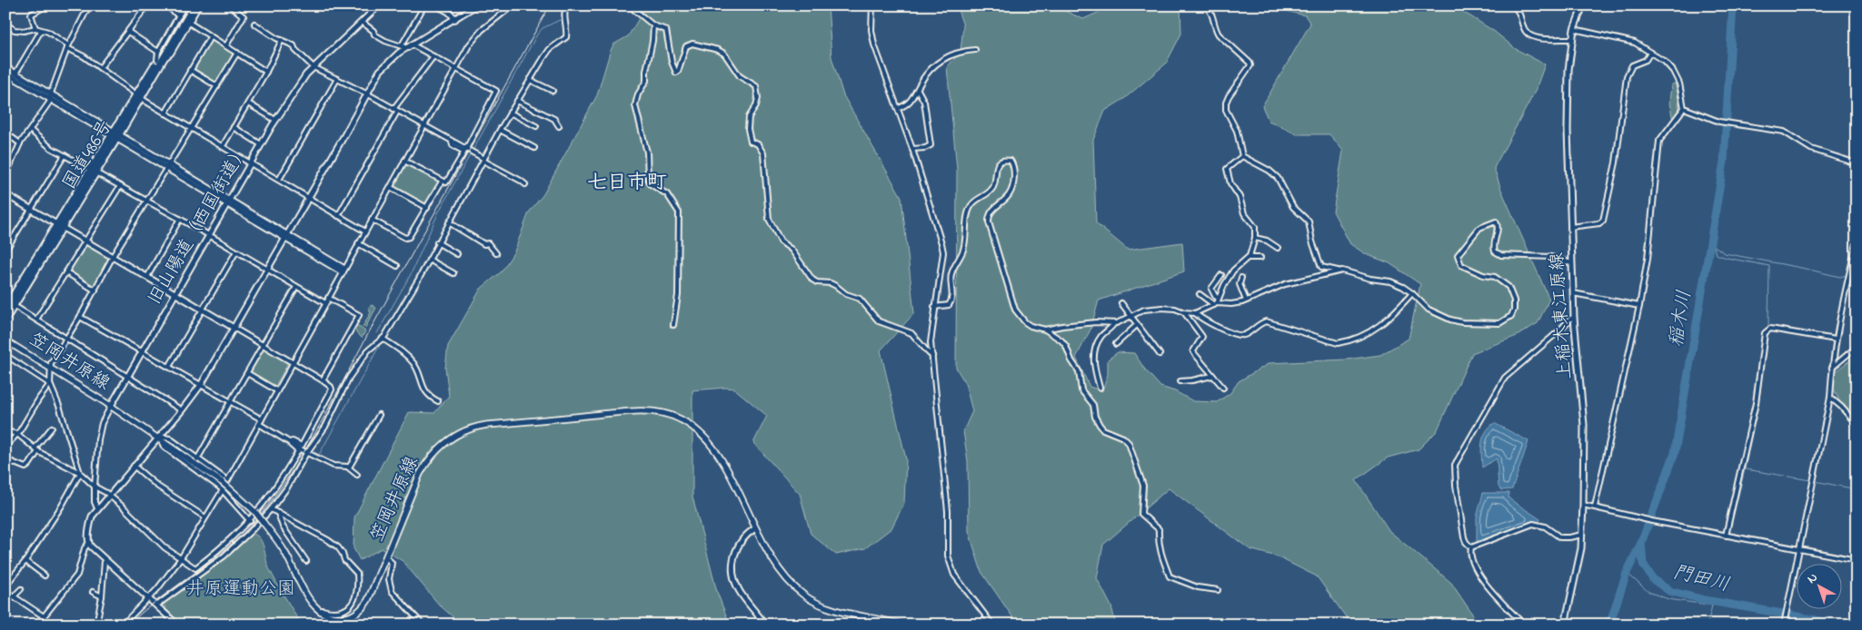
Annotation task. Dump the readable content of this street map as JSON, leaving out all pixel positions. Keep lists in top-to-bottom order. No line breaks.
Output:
{"streets":{"highway":["国道486号"],"main road":["笠岡井原線"],"street":["旧山陽道（西国街道）","上稲木東江原線"]},"crossings":[["旧山陽道（西国街道）","笠岡井原線"]],"districts":["七日市町"],"water":["稲木川","門田川"],"parks":["井原運動公園"],"north":"top left"}
